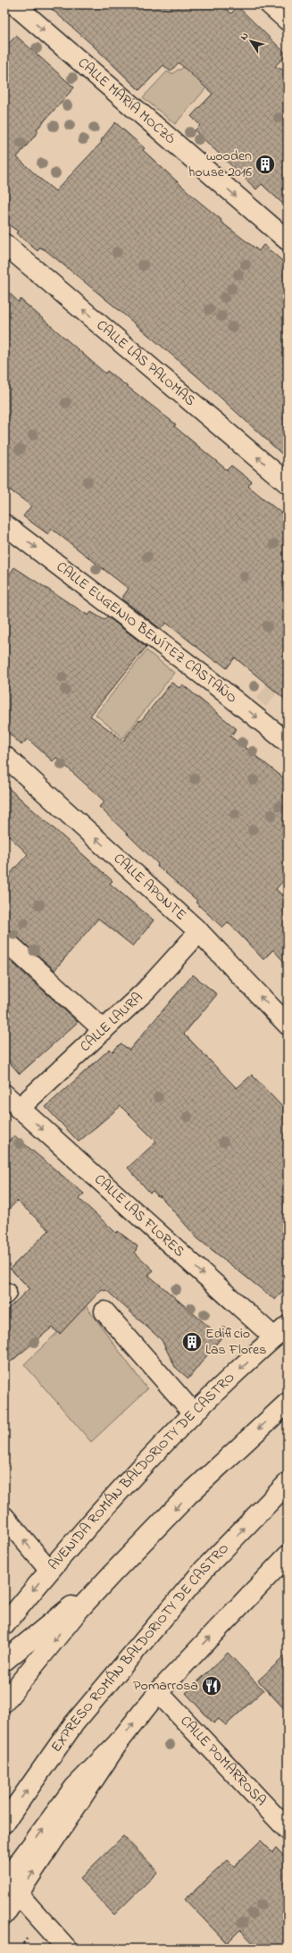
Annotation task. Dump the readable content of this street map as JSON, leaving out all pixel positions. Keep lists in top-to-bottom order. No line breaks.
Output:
{"streets":{"main road":["CALLE MARÍA MOCZÓ","CALLE LAS PALOMAS","CALLE EUGENIO BENÍTEZ CASTAÑO","CALLE APONTE","CALLE LAURA","CALLE LAS FLORES","AVENIDA ROMÁN BALDORIOTY DE CASTRO","EXPRESO ROMÁN BALDORIOTY DE CASTRO","CALLE POMARROSA"]},"crossings":[["CALLE APONTE","CALLE LAURA"],["CALLE LAURA","CALLE LAS FLORES"],["CALLE LAS FLORES","AVENIDA ROMÁN BALDORIOTY DE CASTRO"]],"one_way":["CALLE MARÍA MOCZÓ","CALLE LAS PALOMAS","CALLE EUGENIO BENÍTEZ CASTAÑO"],"places":{"building":["wooden house 2016","Edificio Las Flores"],"restaurant":["Pomarrosa"]},"north":"top left"}
